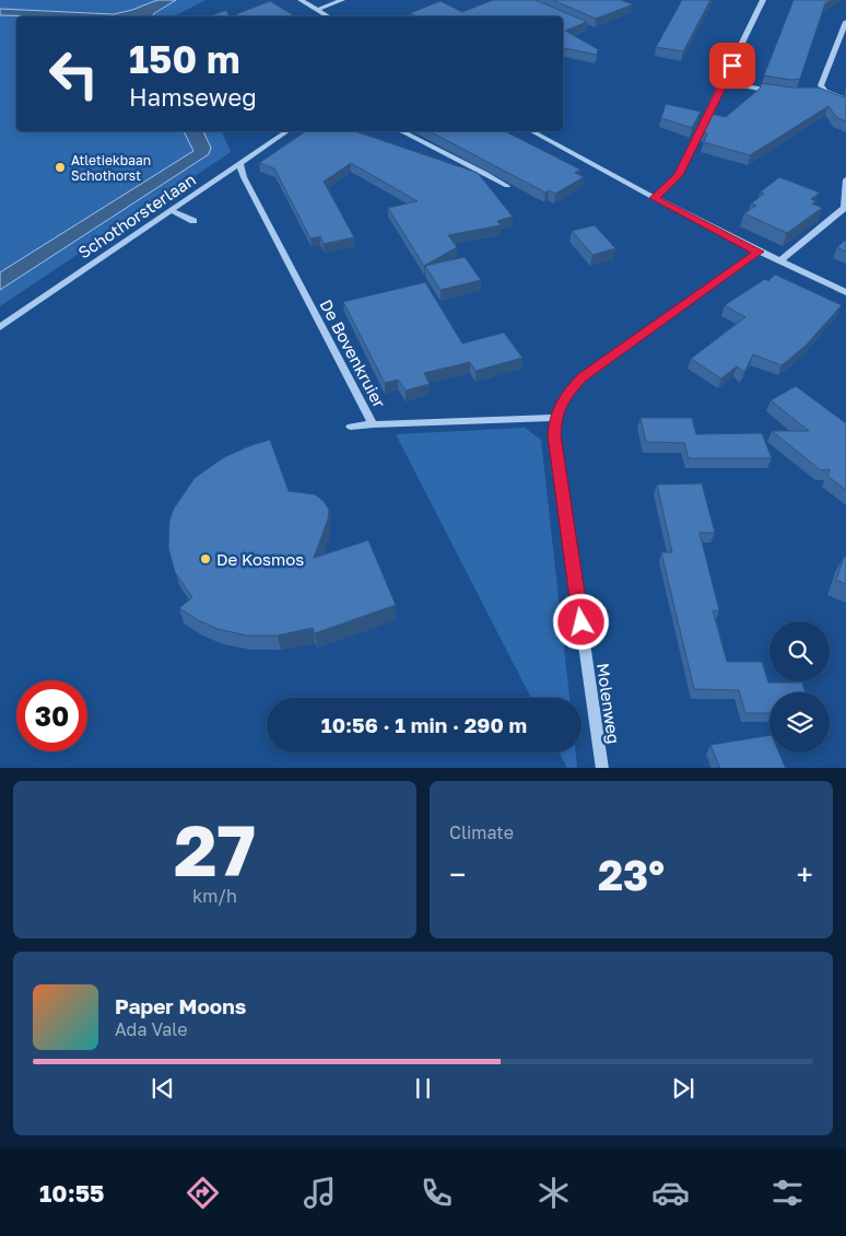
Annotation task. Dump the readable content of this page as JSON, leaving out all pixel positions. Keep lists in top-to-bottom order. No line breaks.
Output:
{"streets":{"street":["Schothorsterlaan","De Bovenkruier","Molenweg"]},"crossings":[["Schothorsterlaan","De Bovenkruier"],["De Bovenkruier","Molenweg"]],"places":["Atletiekbaan Schothorst","De Kosmos"],"page":{"turn":["150 m","Hamseweg"],"limit":"30","trip":"10:56 · 1 min · 290 m","tile":[["27","km/h"],"Climate"],"heat":["−","23°","+"],"song":["Paper Moons","Ada Vale"],"tabs":"10:55"}}
